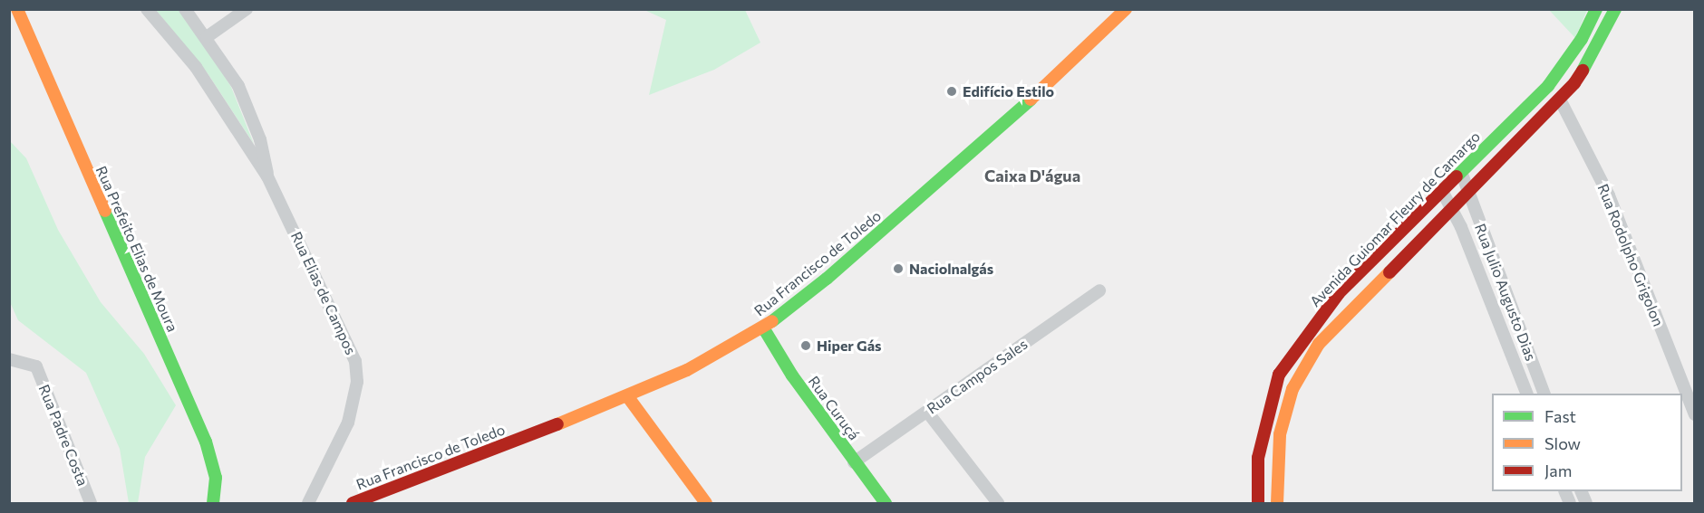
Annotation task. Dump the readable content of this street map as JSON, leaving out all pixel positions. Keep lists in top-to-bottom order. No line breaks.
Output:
{"streets":{"street":["Avenida Guiomar Fleury de Camargo","Rua Prefeito Elias de Moura","Rua Rodolpho Grigolon","Rua Francisco de Toledo","Rua Julio Augusto Dias","Rua Elias de Campos","Rua Campos Sales","Rua Curuçá","Rua Padre Costa"]},"crossings":[["Avenida Guiomar Fleury de Camargo","Rua Julio Augusto Dias"],["Rua Francisco de Toledo","Rua Curuçá"],["Rua Campos Sales","Rua Curuçá"]],"districts":["Caixa D'água"],"places":["Edifício Estilo","Naciolnalgás","Hiper Gás"],"legend":["Fast","Slow","Jam"]}
